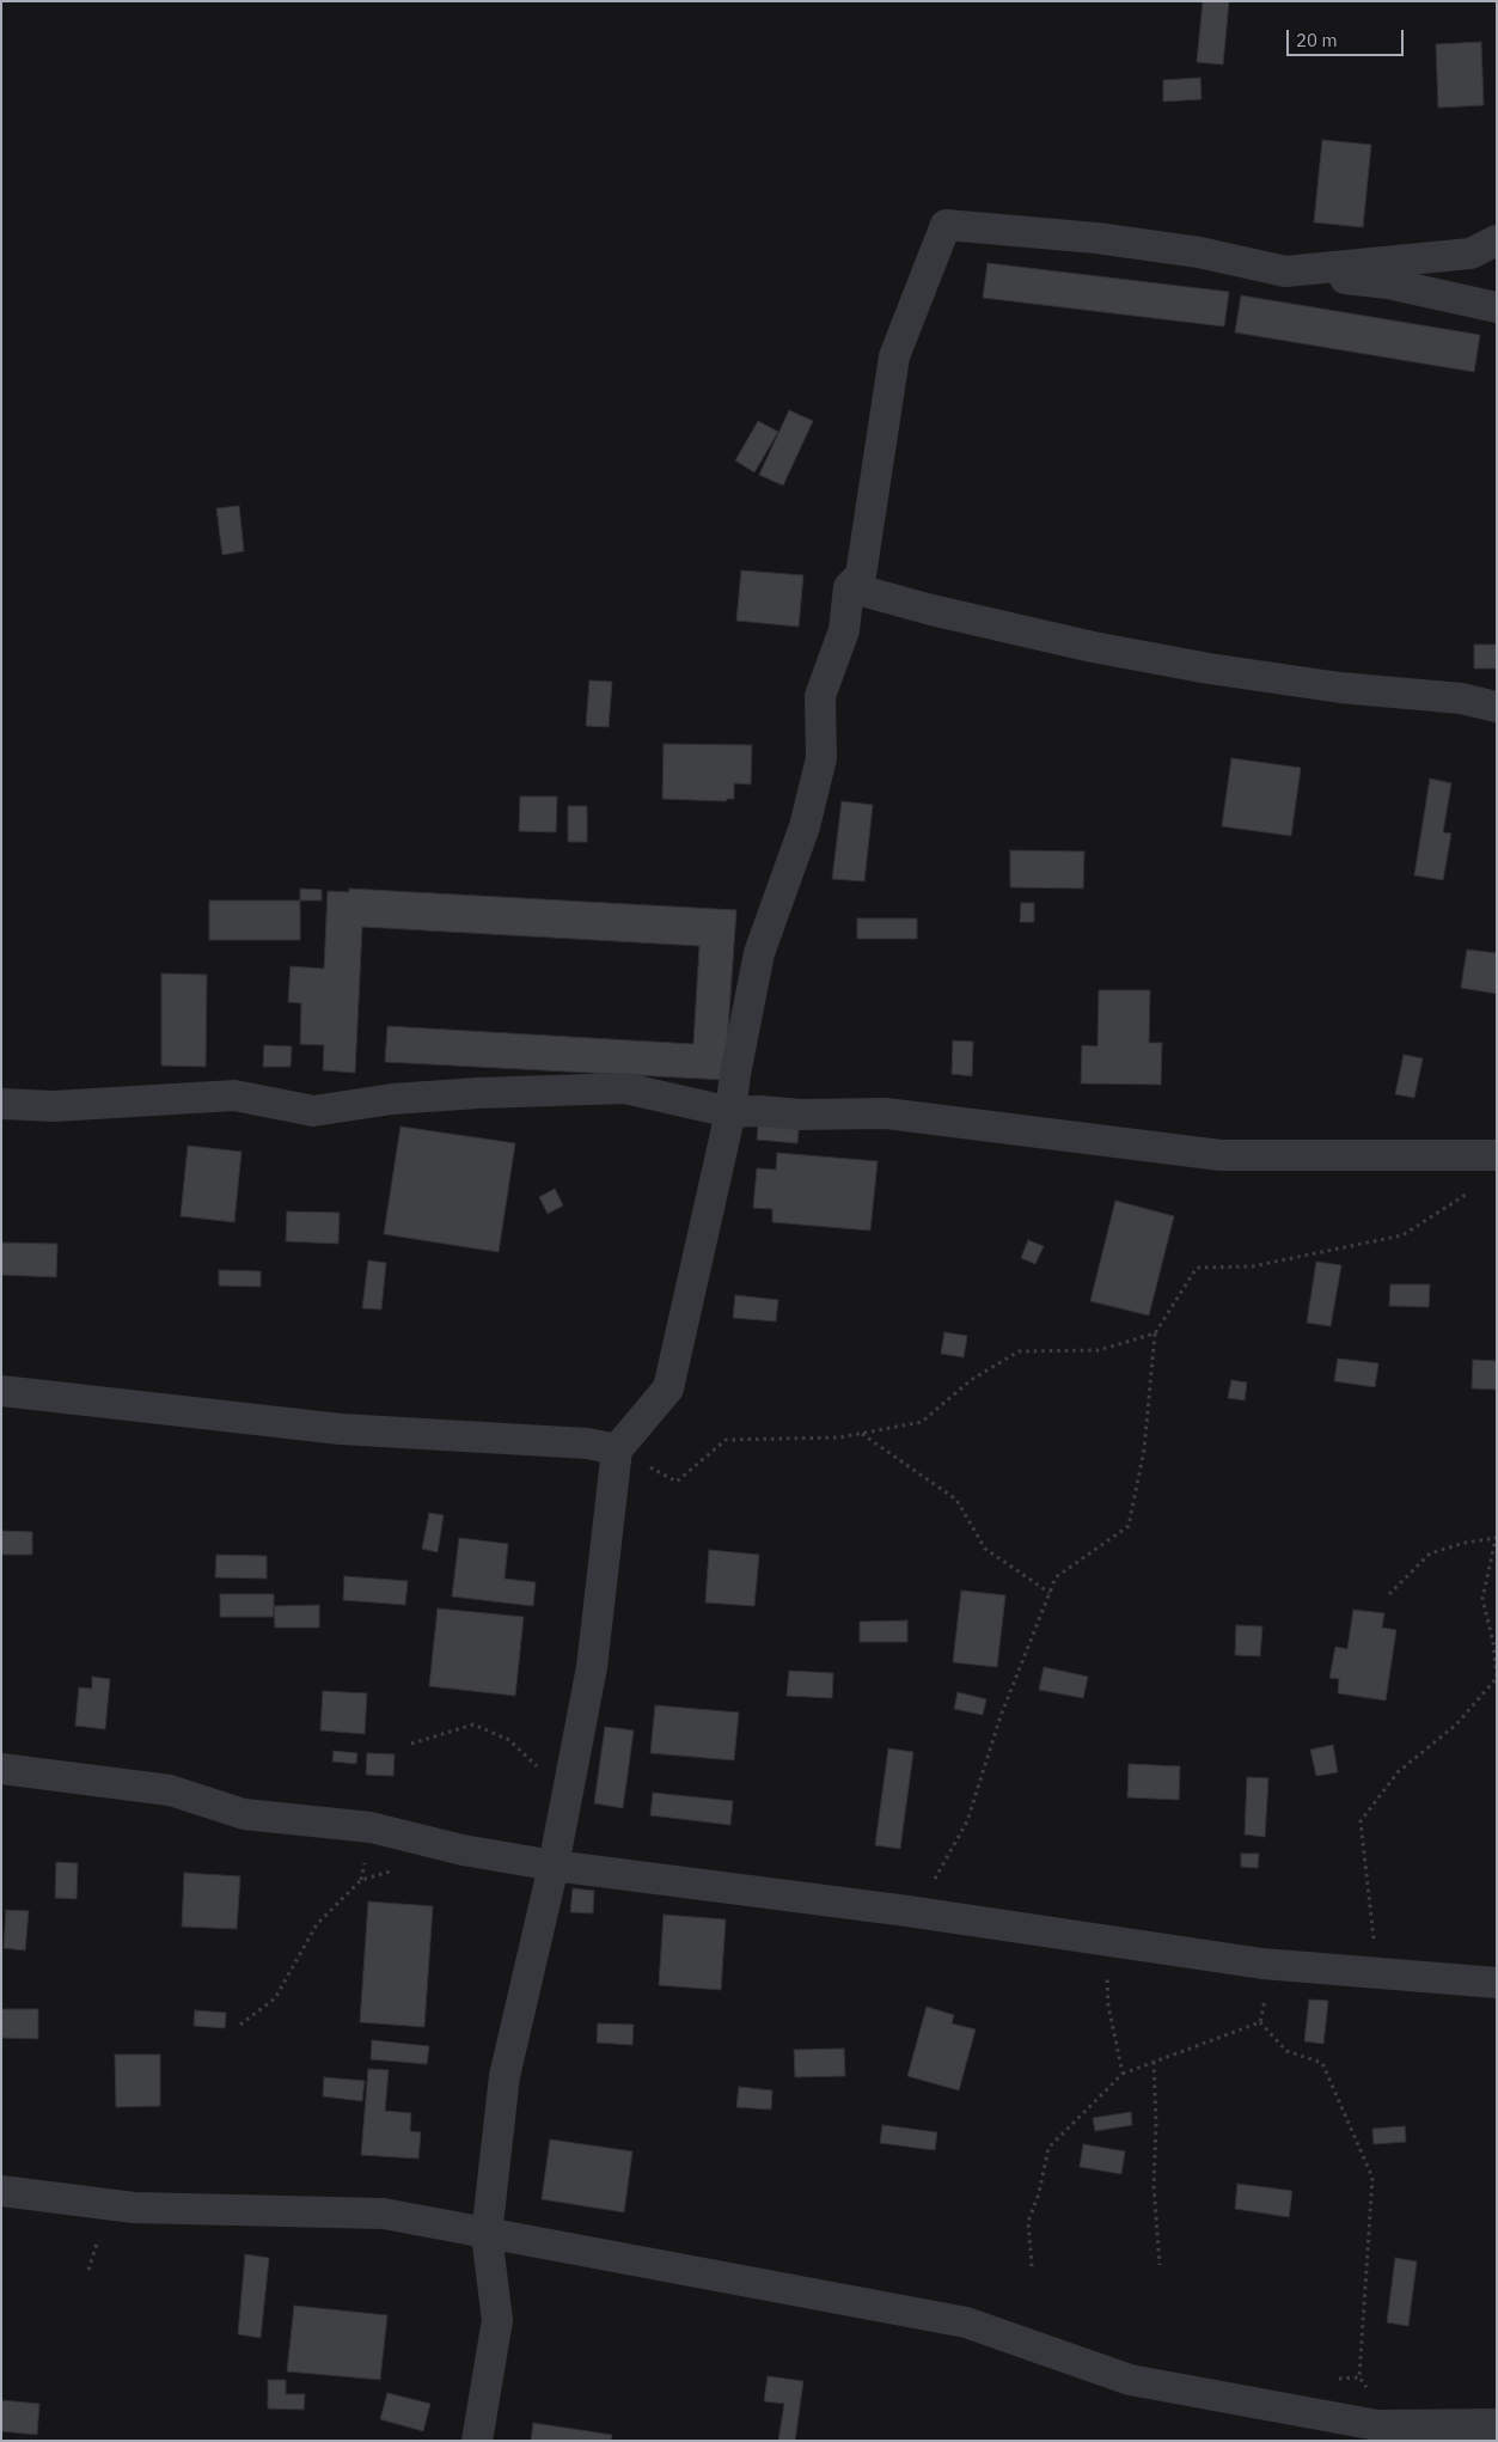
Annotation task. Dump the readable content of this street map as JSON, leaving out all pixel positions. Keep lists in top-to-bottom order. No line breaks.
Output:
{"scale_bar":"20 m"}
